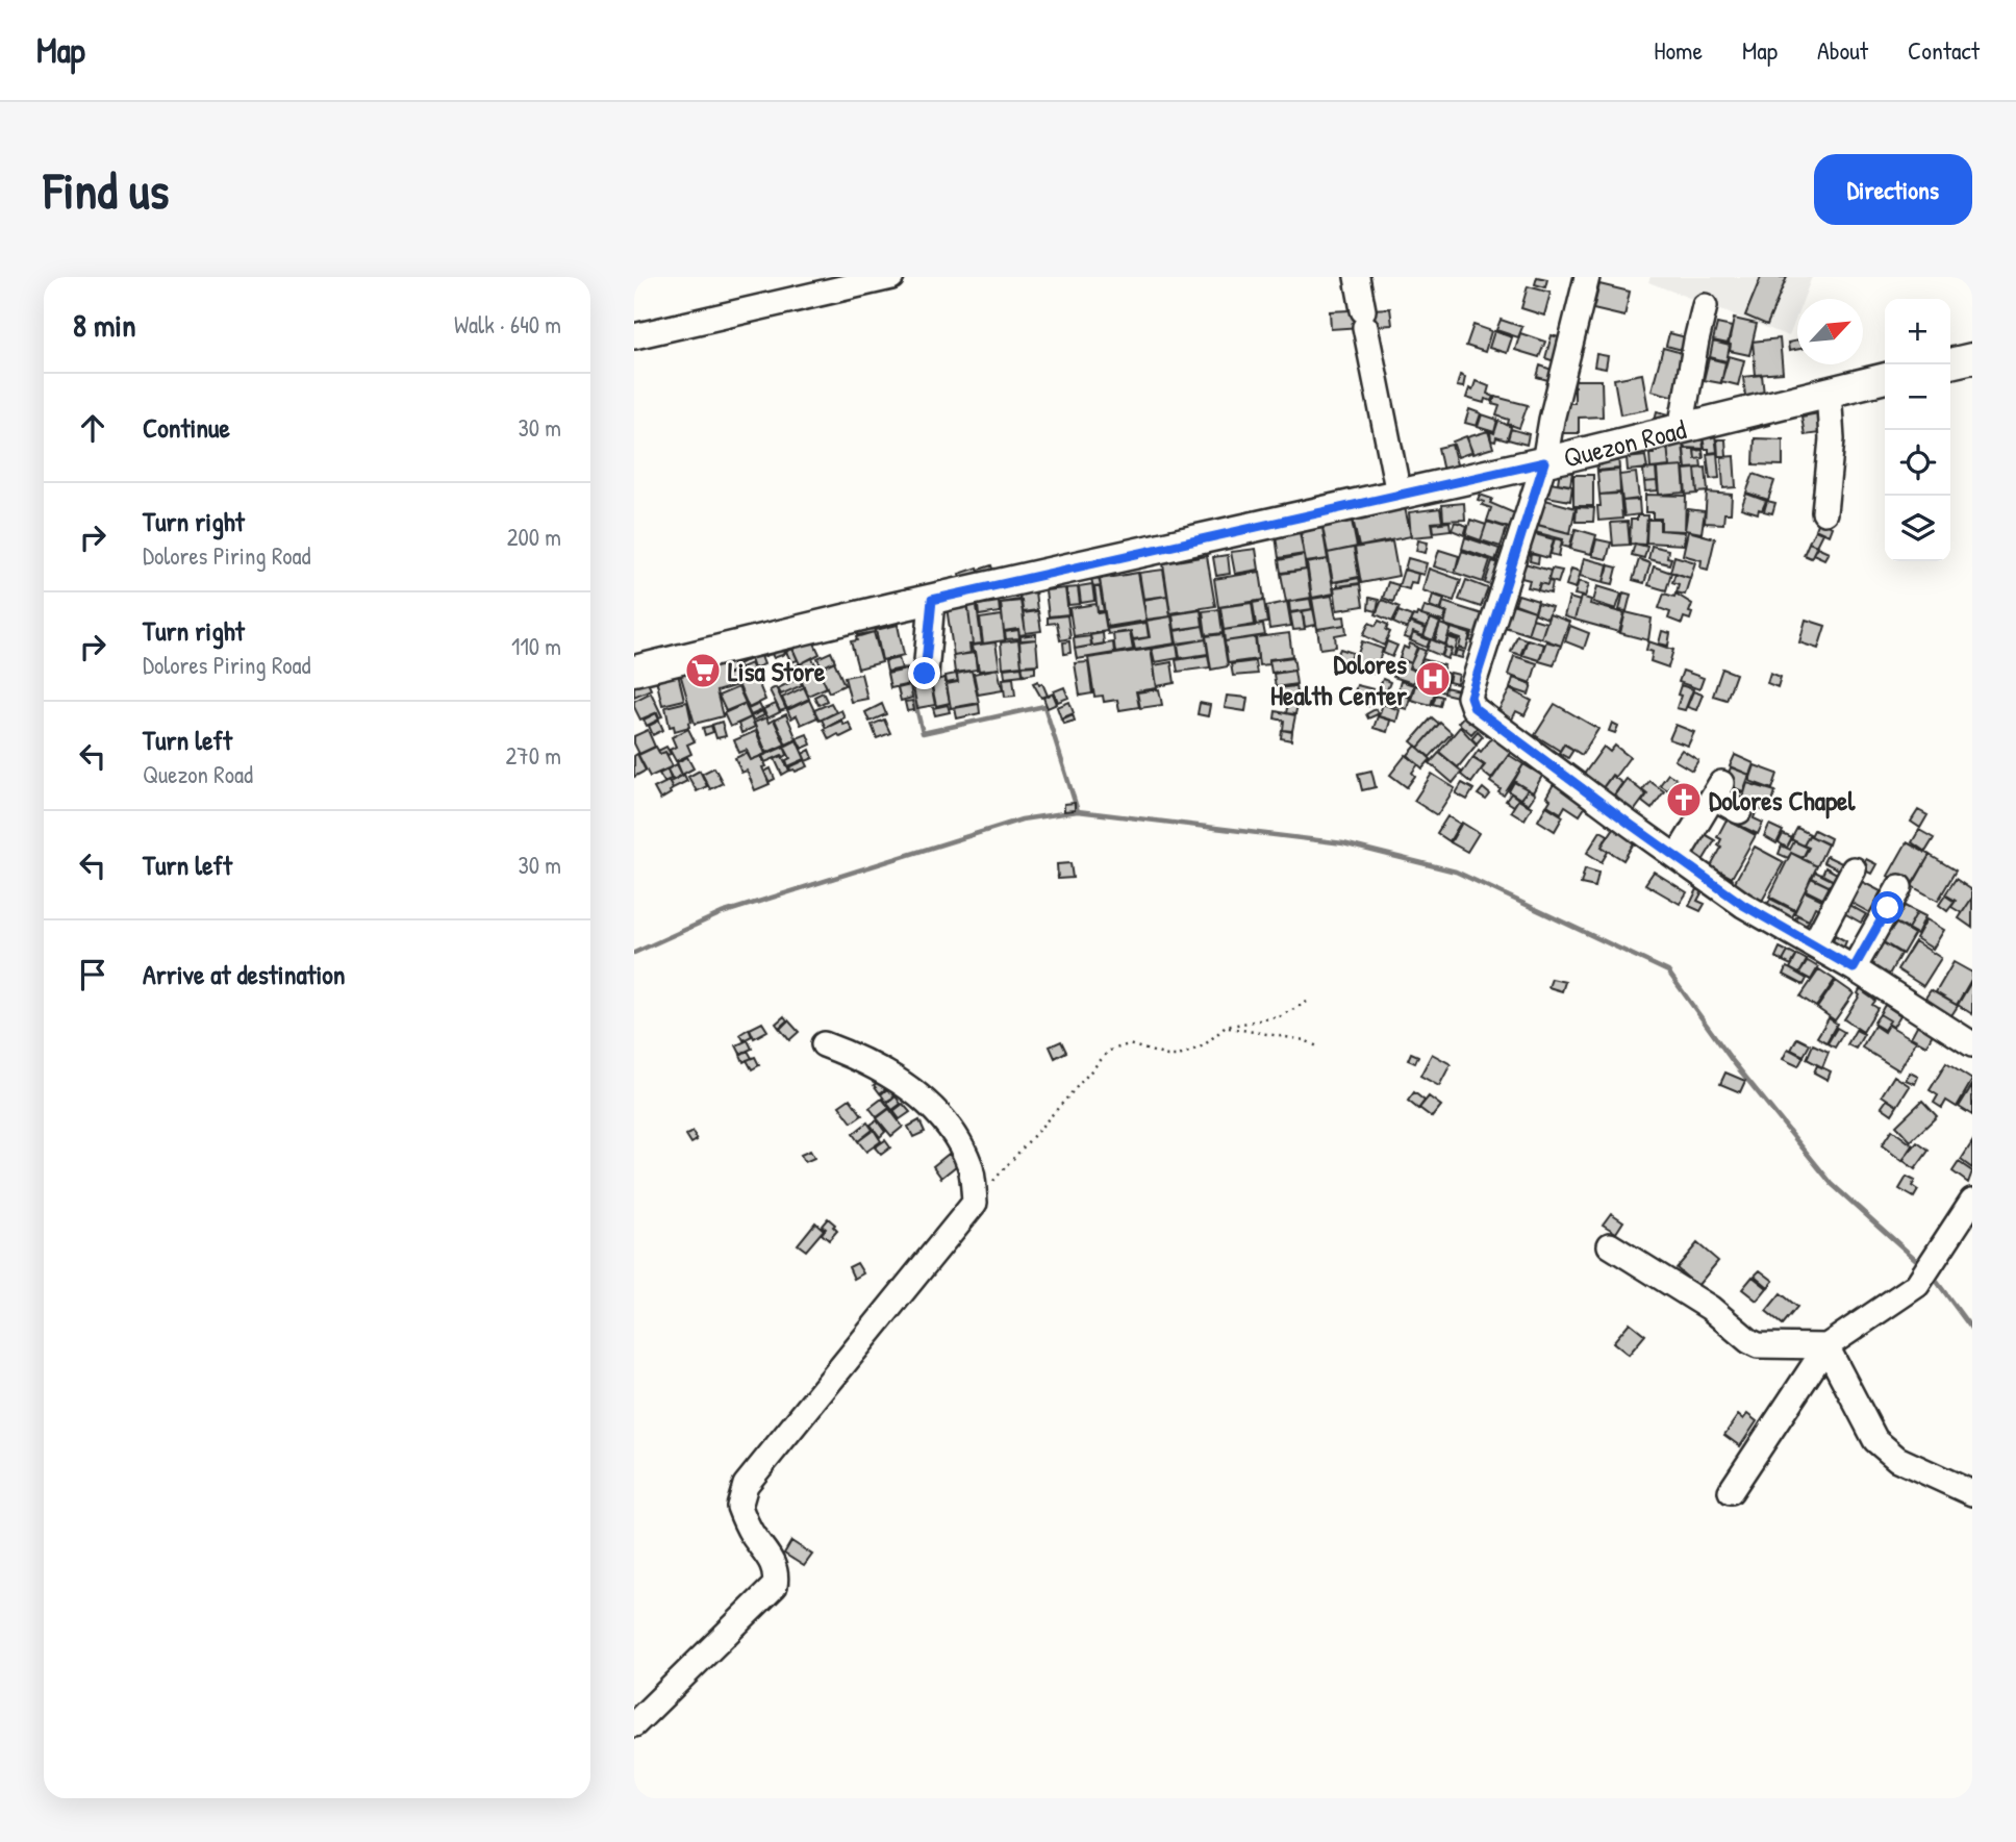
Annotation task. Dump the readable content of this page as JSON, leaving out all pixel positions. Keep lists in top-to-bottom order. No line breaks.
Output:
{"streets":{"main road":["Quezon Road"]},"places":{"supermarket":["Lisa Store"],"hospital":["Dolores Health Center"],"church":["Dolores Chapel"]},"north":"top right","page":{"header":"Map","nav":["Home","Map","About","Contact"],"buttons":"Directions","title":"Find us","heading":["8 min","Walk · 640 m"],"map_buttons":["+","−"],"list":[["Continue","30 m"],["Turn right","Dolores Piring Road","200 m"],["Turn right","Dolores Piring Road","110 m"],["Turn left","Quezon Road","270 m"],["Turn left","30 m"],"Arrive at destination"]}}
